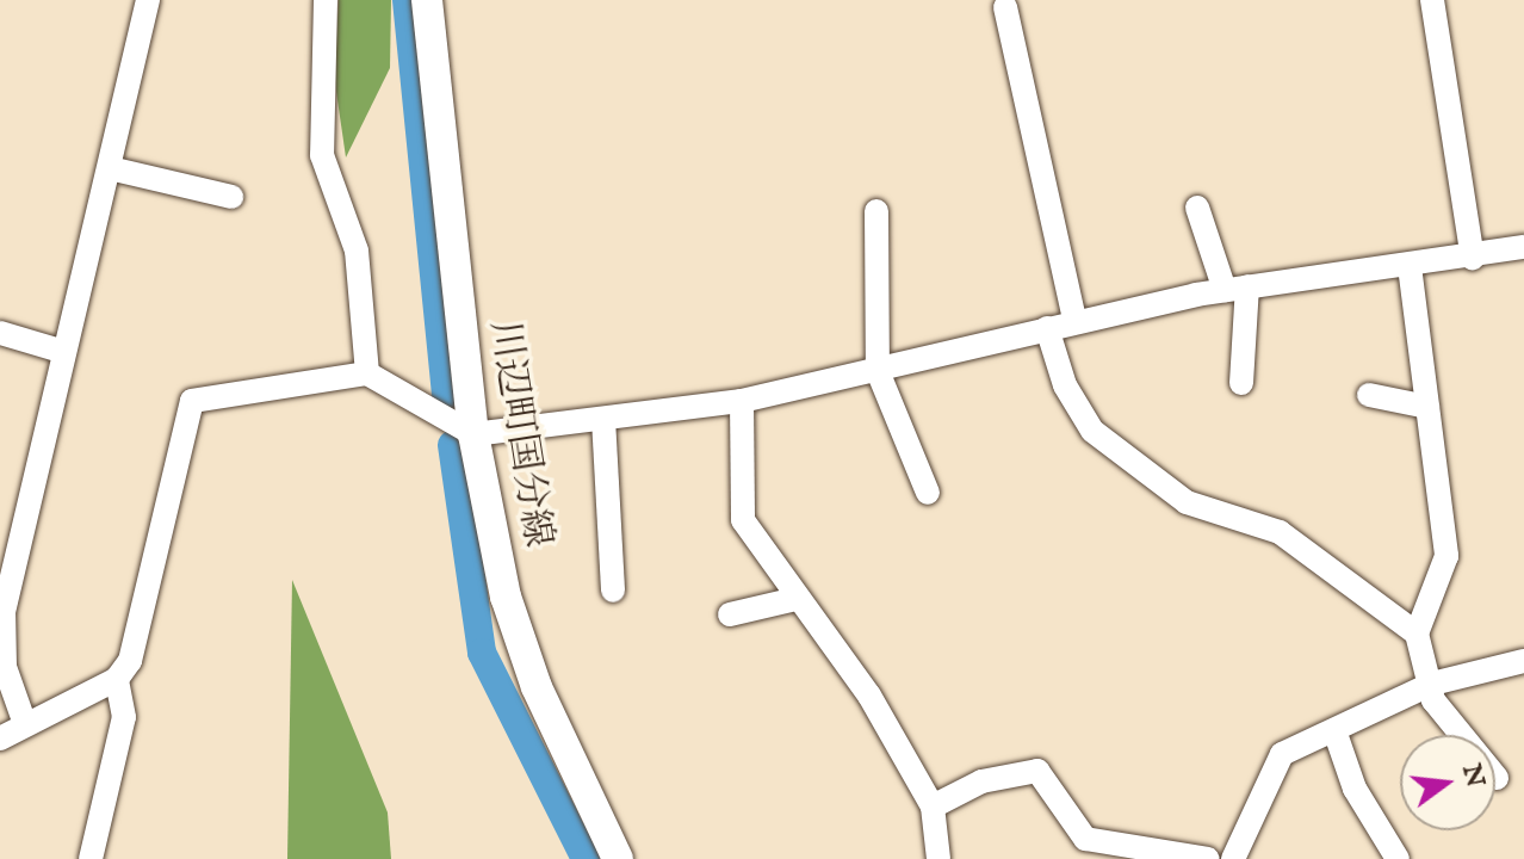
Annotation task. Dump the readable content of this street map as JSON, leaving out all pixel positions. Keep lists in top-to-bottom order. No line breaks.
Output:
{"streets":{"street":["川辺町国分線"]},"north":"right"}
